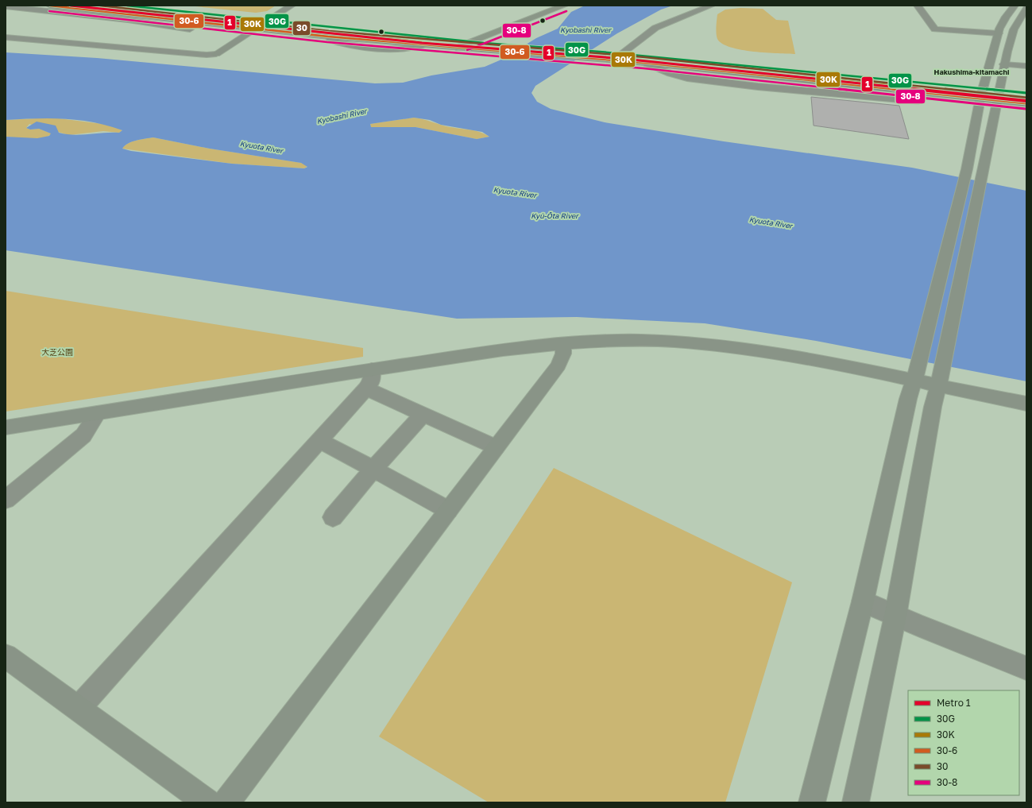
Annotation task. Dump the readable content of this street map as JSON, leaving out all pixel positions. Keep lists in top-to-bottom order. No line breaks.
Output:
{"districts":["Hakushima-kitamachi"],"water":["Kyobashi River","Kyuota River","Kyū-Ōta River"],"parks":["大芝公園"],"lines":["metro line 1","transit line 30G","transit line 30-6","transit line 30","transit line 30K","transit line 30-8"],"legend":["Metro 1","30G","30K","30-6","30","30-8"]}
